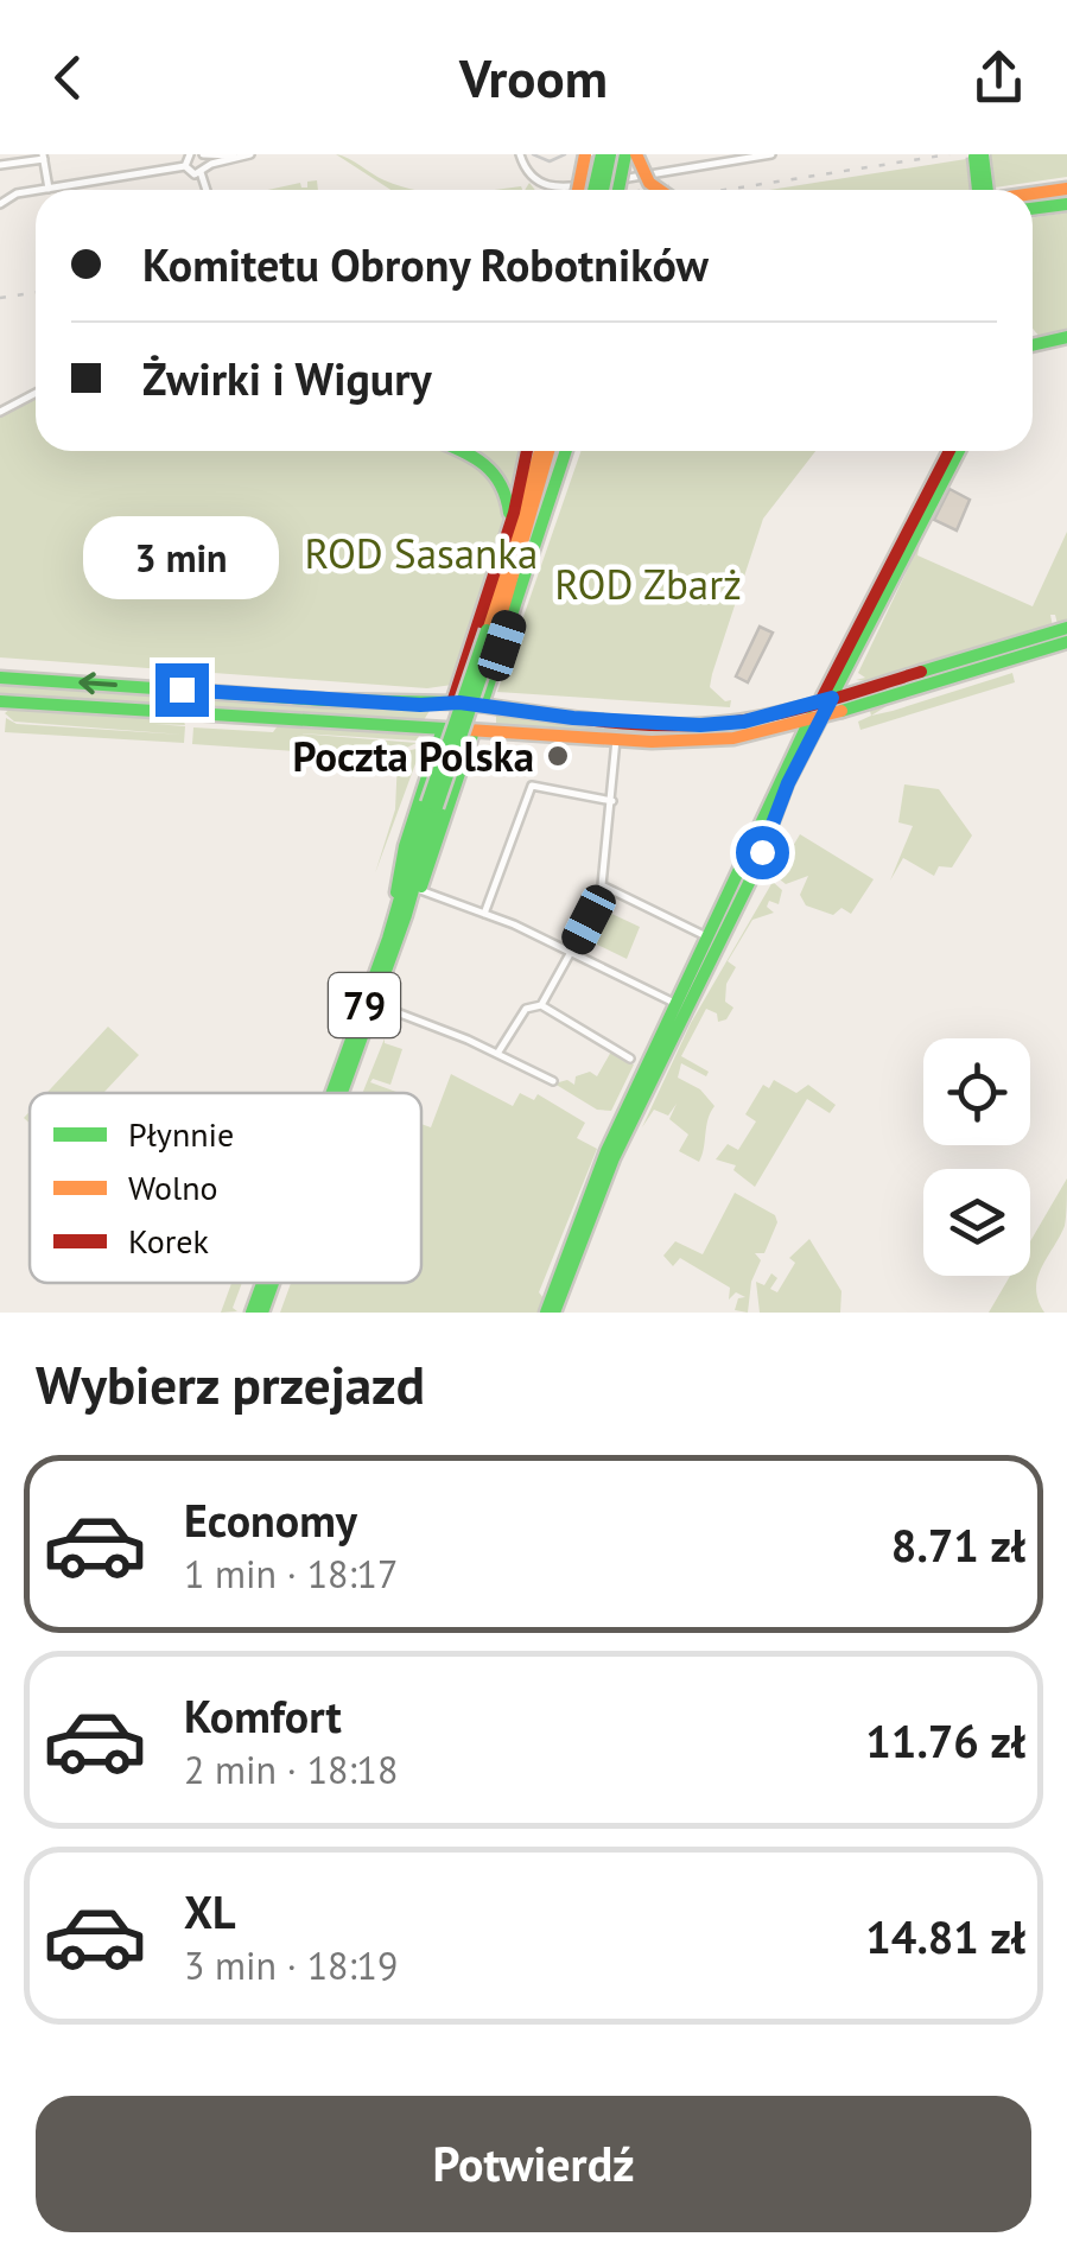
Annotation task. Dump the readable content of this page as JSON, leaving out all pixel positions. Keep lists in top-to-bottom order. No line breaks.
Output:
{"streets":{"main road":["79"]},"parks":["ROD Sasanka","ROD Zbarż"],"places":["Poczta Polska"],"legend":["Płynnie","Wolno","Korek"],"page":{"header":"Vroom","banner":["Komitetu Obrony Robotników","Żwirki i Wigury"],"bubble":"3 min","heading":"Wybierz przejazd","list":[{"name":"Economy","note":"1 min · 18:17","value":"8.71 zł"},{"name":"Komfort","note":"2 min · 18:18","value":"11.76 zł"},{"name":"XL","note":"3 min · 18:19","value":"14.81 zł"}],"buttons":"Potwierdź"}}
